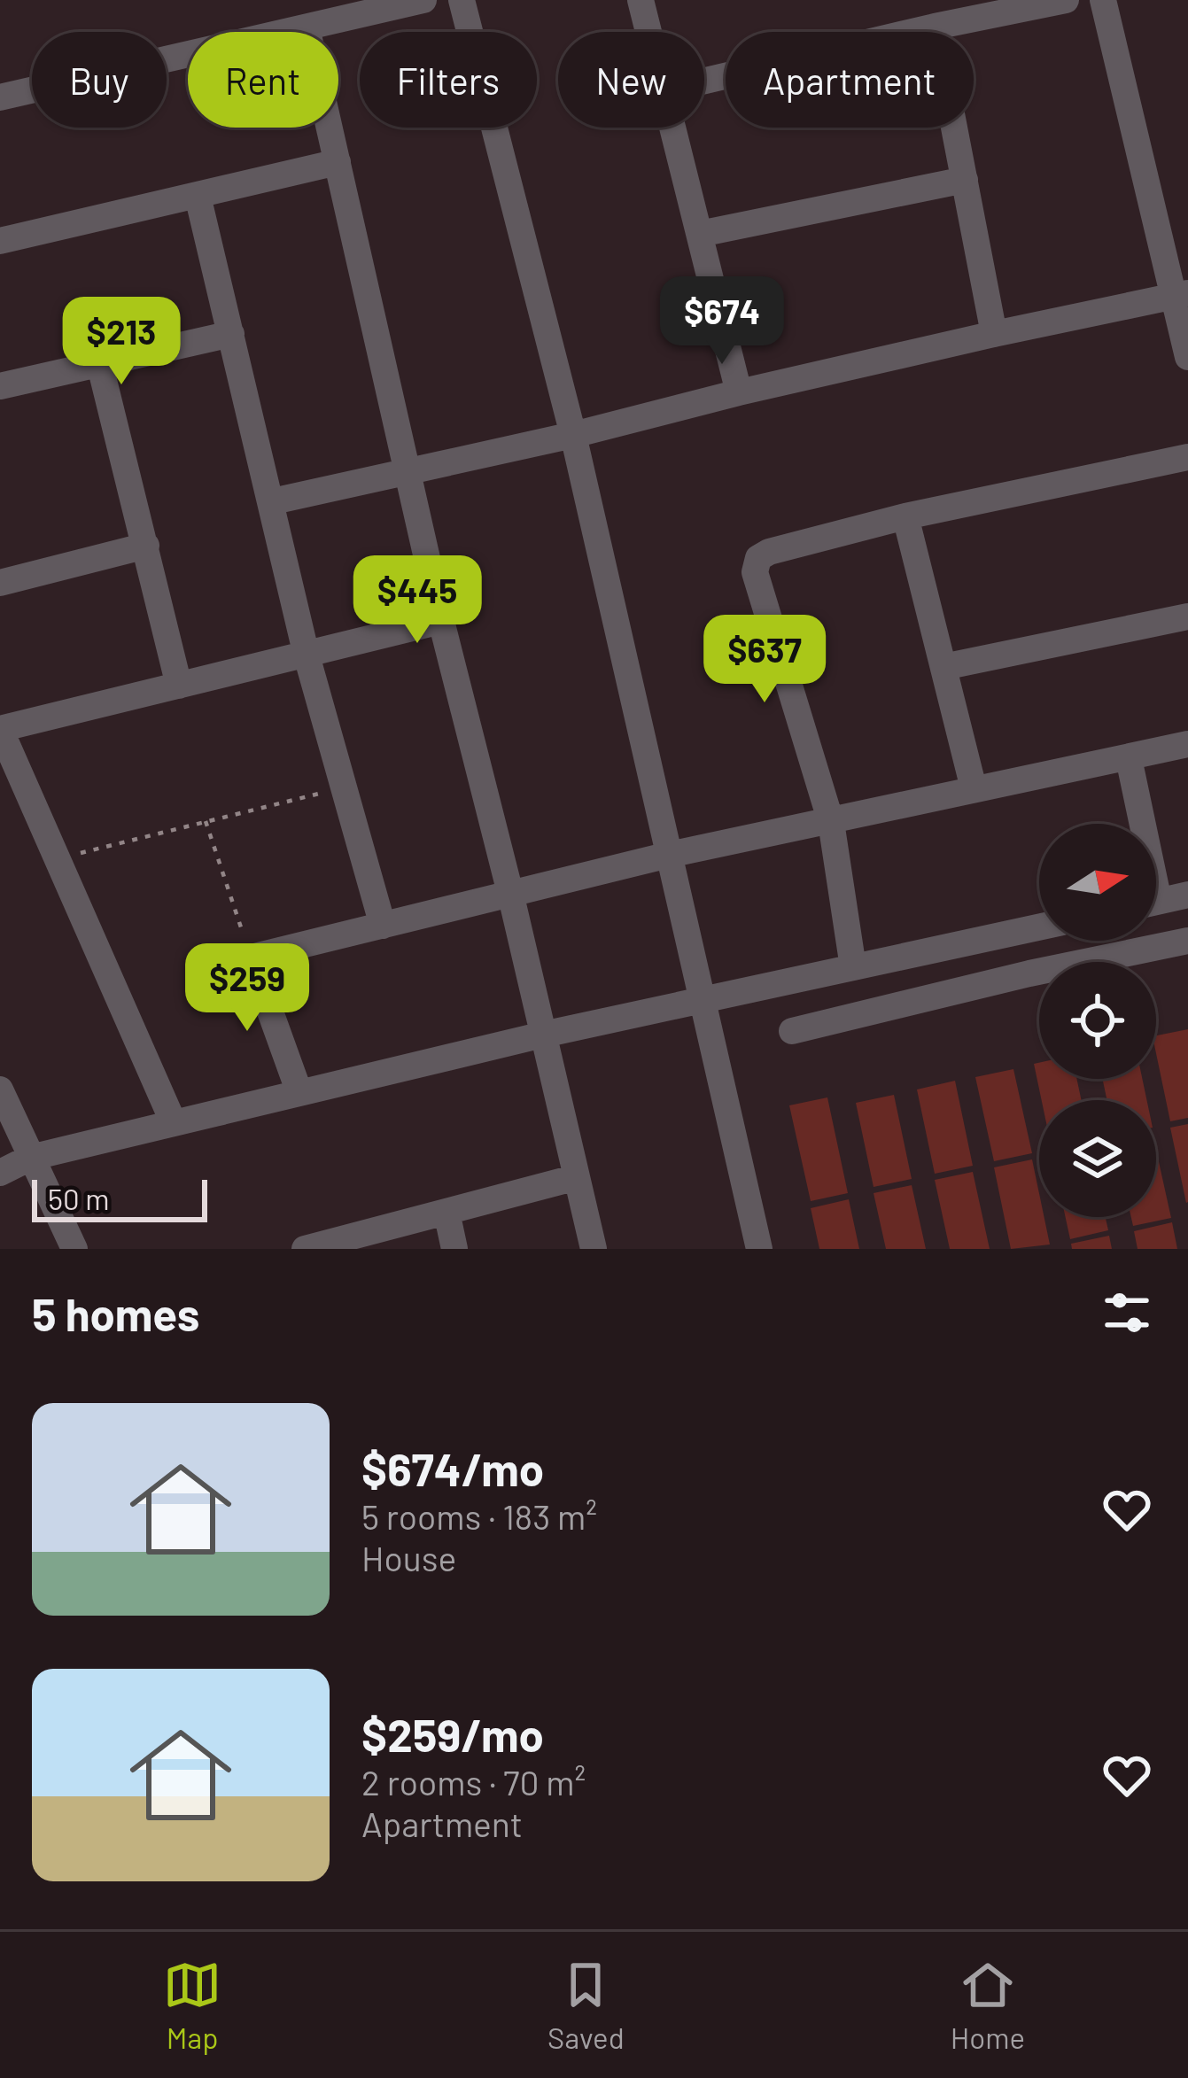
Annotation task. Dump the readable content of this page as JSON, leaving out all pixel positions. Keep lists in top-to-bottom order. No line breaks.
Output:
{"scale_bar":"50 m","north":"right","page":{"chip":["Buy","Rent","Filters","New","Apartment"],"price":["$674","$213","$445","$637","$259"],"scale":"50 m","heading":"5 homes","list":[{"name":"$674/mo","note":"5 rooms · 183 m² · House"},{"name":"$259/mo","note":"2 rooms · 70 m² · Apartment"}],"tabs":["Map","Saved","Home"]}}
